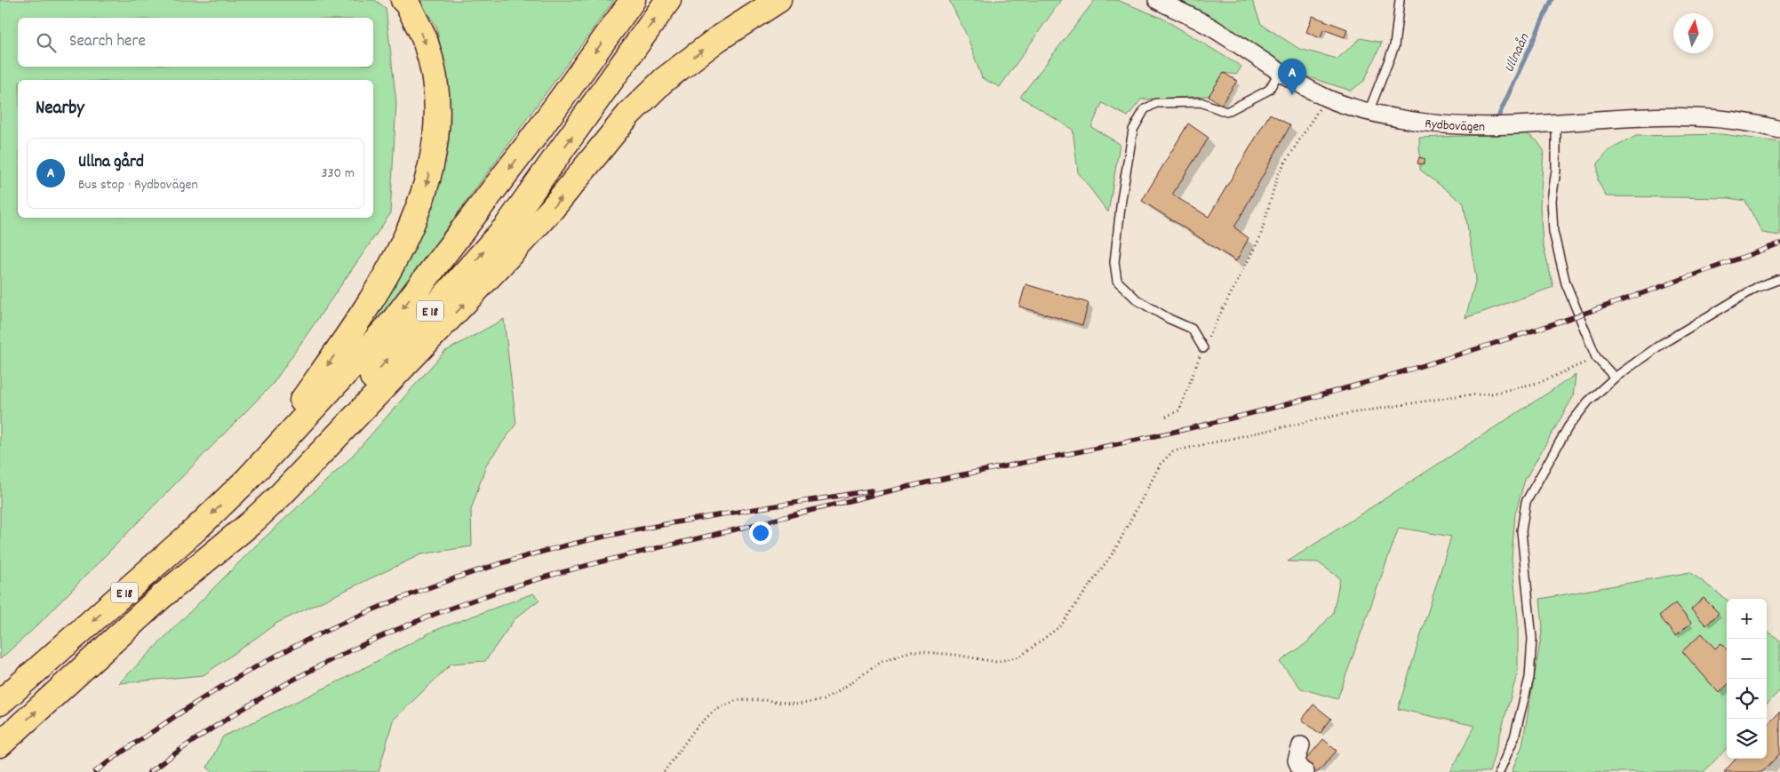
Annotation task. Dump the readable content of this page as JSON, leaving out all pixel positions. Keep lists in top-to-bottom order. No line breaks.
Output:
{"streets":{"highway":["E 18"],"street":["Rydbovägen"]},"water":["Ullnaån"],"north":"top","page":{"search":"Search here","pins":"A","heading":"Nearby","list":[{"mark":"A","name":"Ullna gård","note":"Bus stop · Rydbovägen","value":"330 m"}],"map_buttons":["+","−"]}}
